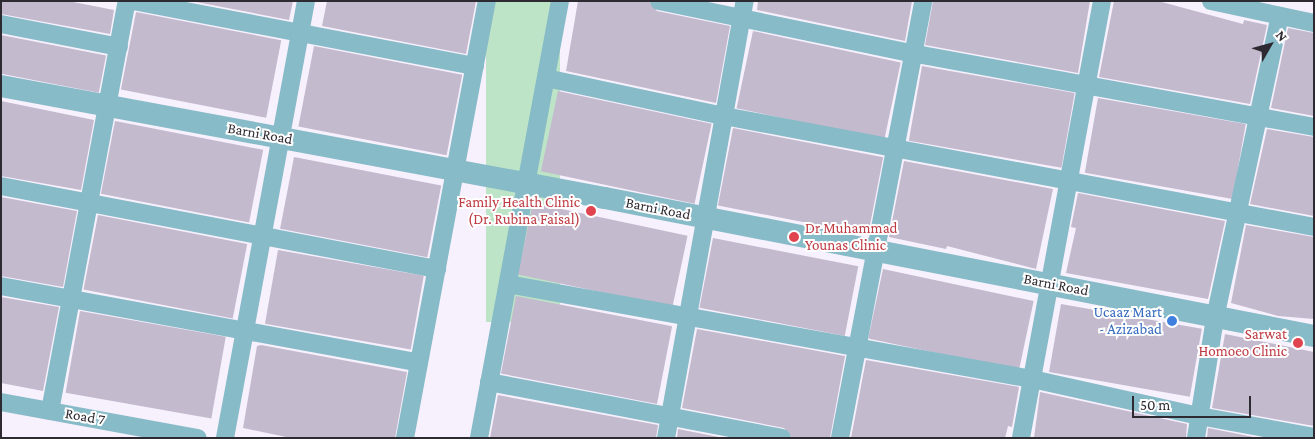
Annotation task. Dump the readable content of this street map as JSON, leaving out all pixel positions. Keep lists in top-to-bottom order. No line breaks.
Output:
{"streets":{"street":["Barni Road","Road 7"]},"places":["Family Health Clinic (Dr. Rubina Faisal)","Dr Muhammad Younas Clinic","Ucaaz Mart - Azizabad","Sarwat Homoeo Clinic"],"scale_bar":"50 m","north":"top right"}
